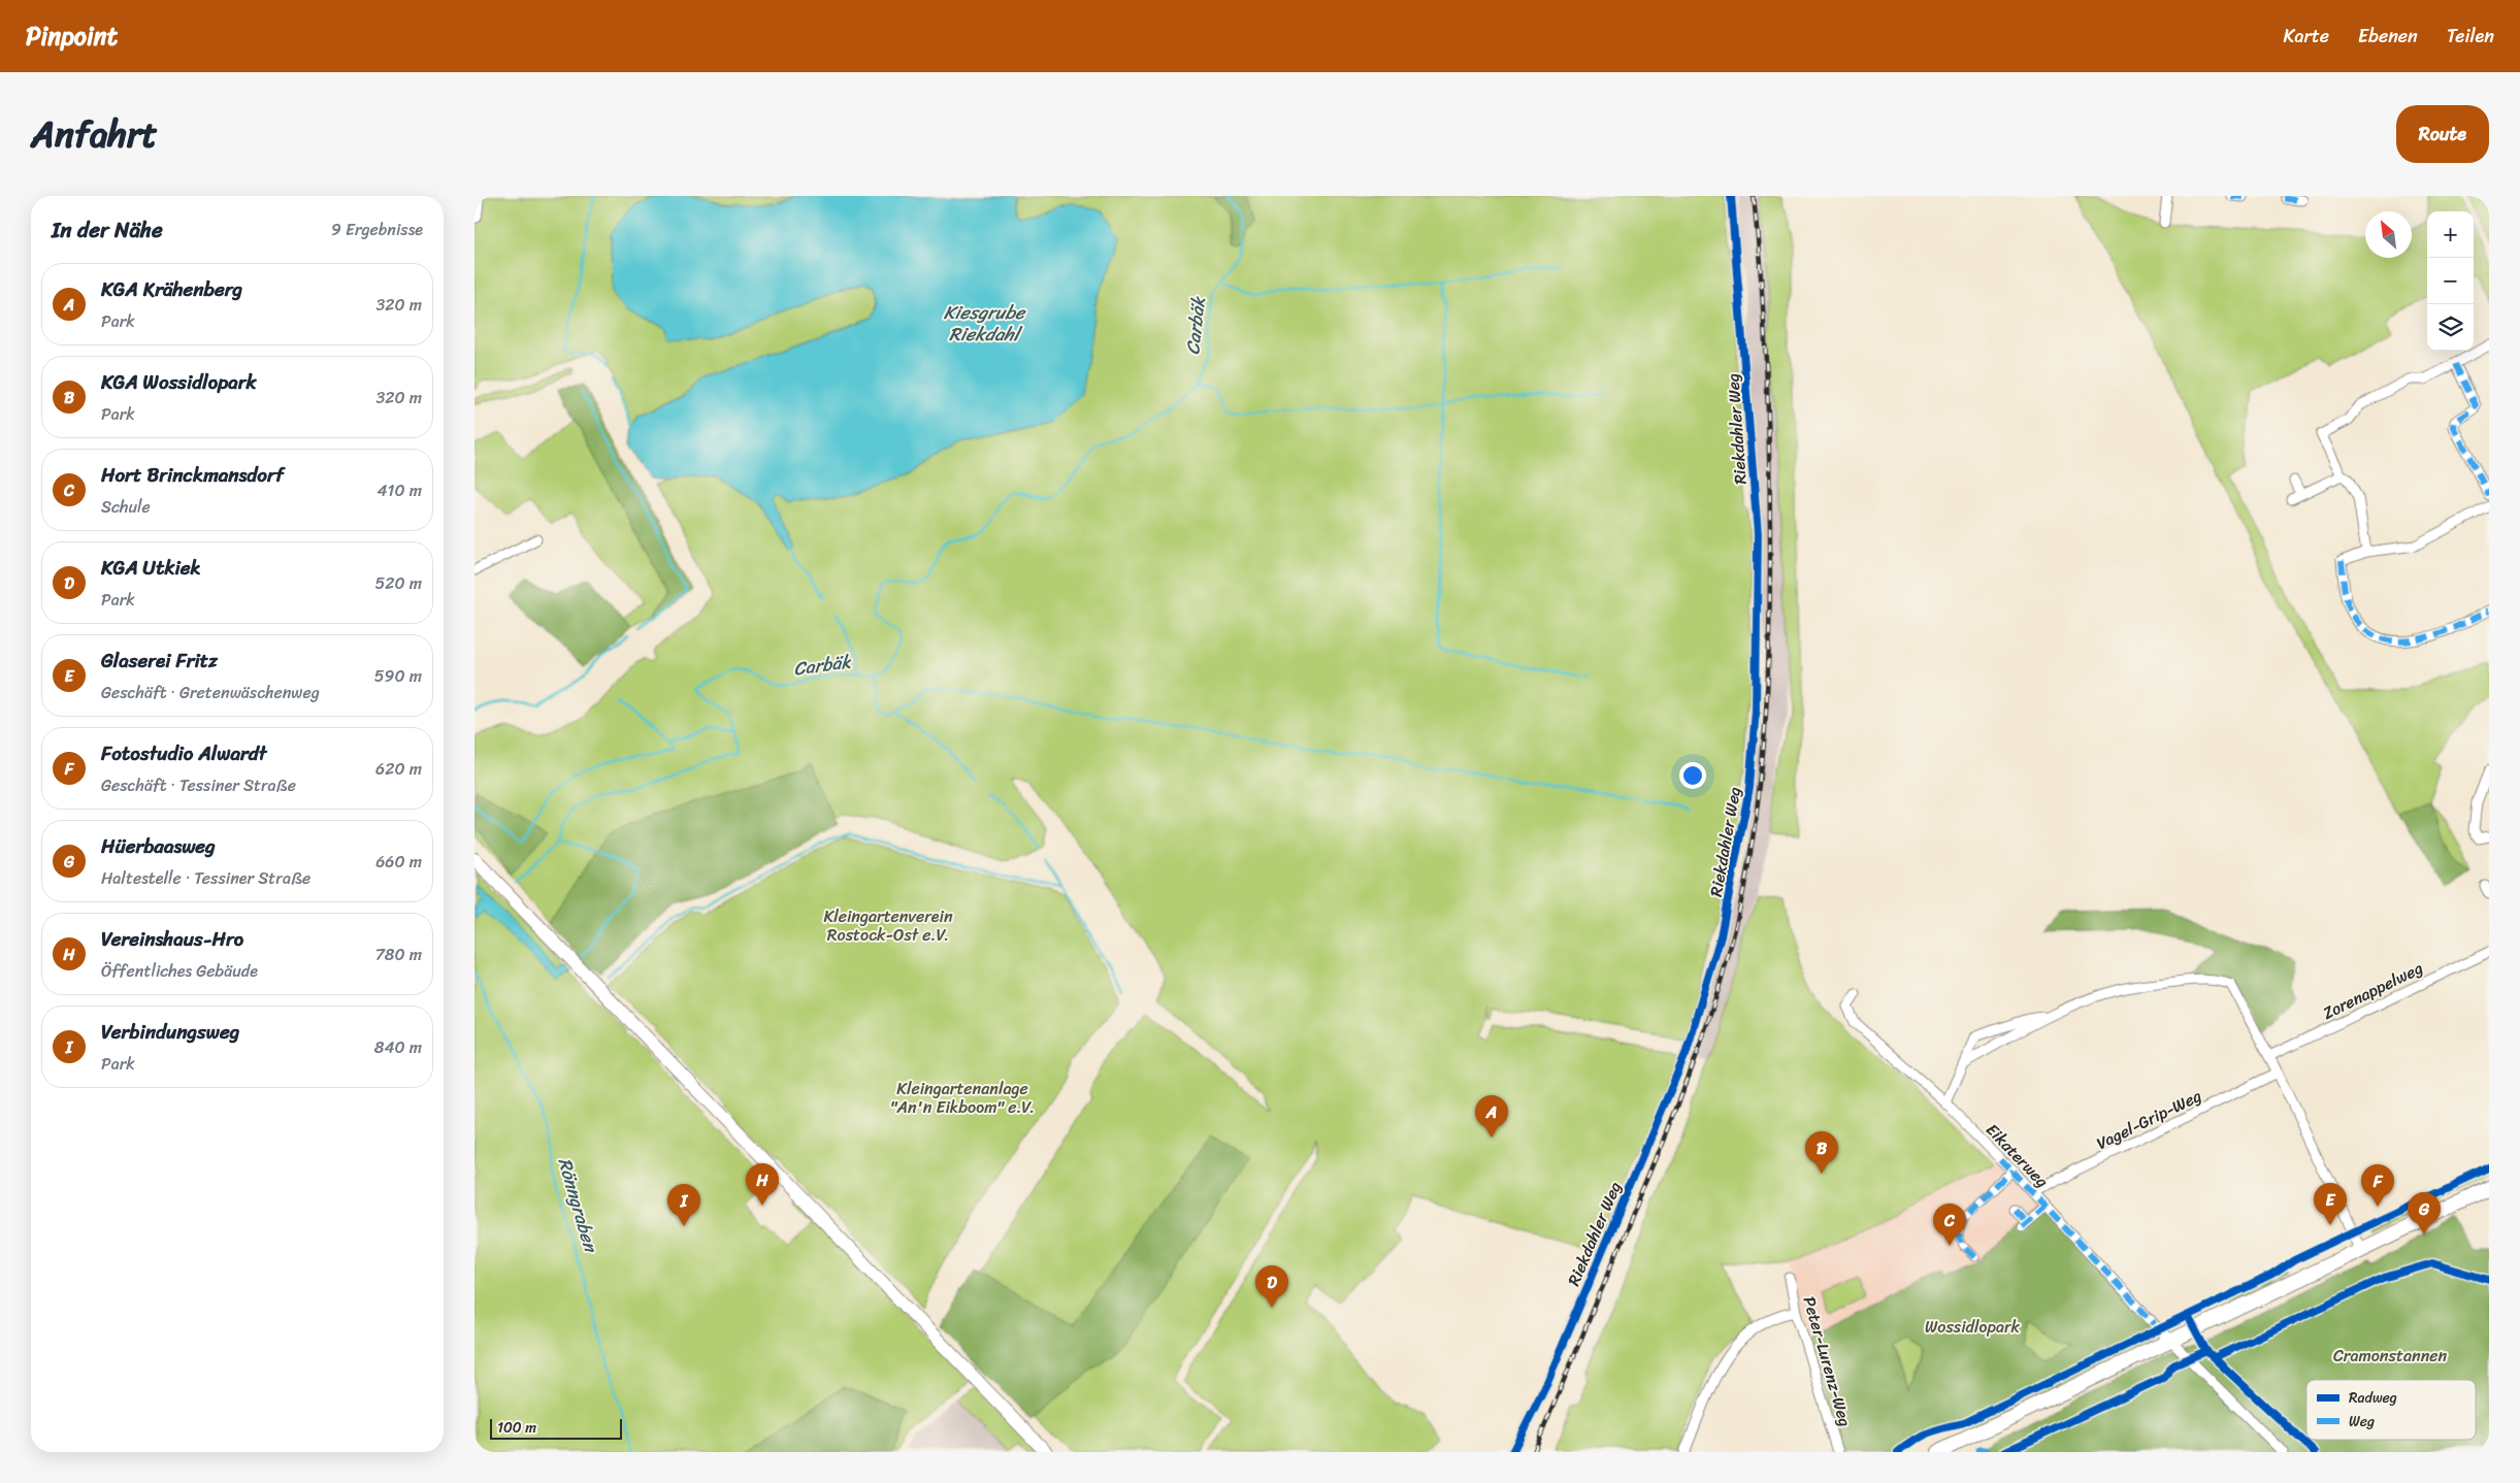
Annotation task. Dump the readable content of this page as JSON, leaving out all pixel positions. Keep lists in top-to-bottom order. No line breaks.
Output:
{"streets":{"street":["Riekdahler Weg","Zorenappelweg","Vagel-Grip-Weg","Eikaterweg","Peter-Lurenz-Weg"]},"crossings":[["Vagel-Grip-Weg","Eikaterweg"]],"water":["Kiesgrube Riekdahl","Carbäk","Rönngraben"],"parks":["Kleingartenverein Rostock-Ost e.V.","Kleingartenanlage \"An'n Eikboom\" e.V.","Wossidlopark","Cramonstannen"],"legend":["Radweg","Weg"],"scale_bar":"100 m","north":"top left","page":{"header":"Pinpoint","nav":["Karte","Ebenen","Teilen"],"title":"Anfahrt","buttons":"Route","heading":["In der Nähe","9 Ergebnisse"],"map_buttons":["+","−"],"list":[{"mark":"A","name":"KGA Krähenberg","note":"Park","value":"320 m"},{"mark":"B","name":"KGA Wossidlopark","note":"Park","value":"320 m"},{"mark":"C","name":"Hort Brinckmansdorf","note":"Schule","value":"410 m"},{"mark":"D","name":"KGA Utkiek","note":"Park","value":"520 m"},{"mark":"E","name":"Glaserei Fritz","note":"Geschäft · Gretenwäschenweg","value":"590 m"},{"mark":"F","name":"Fotostudio Alwardt","note":"Geschäft · Tessiner Straße","value":"620 m"},{"mark":"G","name":"Hüerbaasweg","note":"Haltestelle · Tessiner Straße","value":"660 m"},{"mark":"H","name":"Vereinshaus-Hro","note":"Öffentliches Gebäude","value":"780 m"},{"mark":"I","name":"Verbindungsweg","note":"Park","value":"840 m"}],"pins":["A","B","H","F","E","I","G","C","D"],"scale":"100 m"}}
